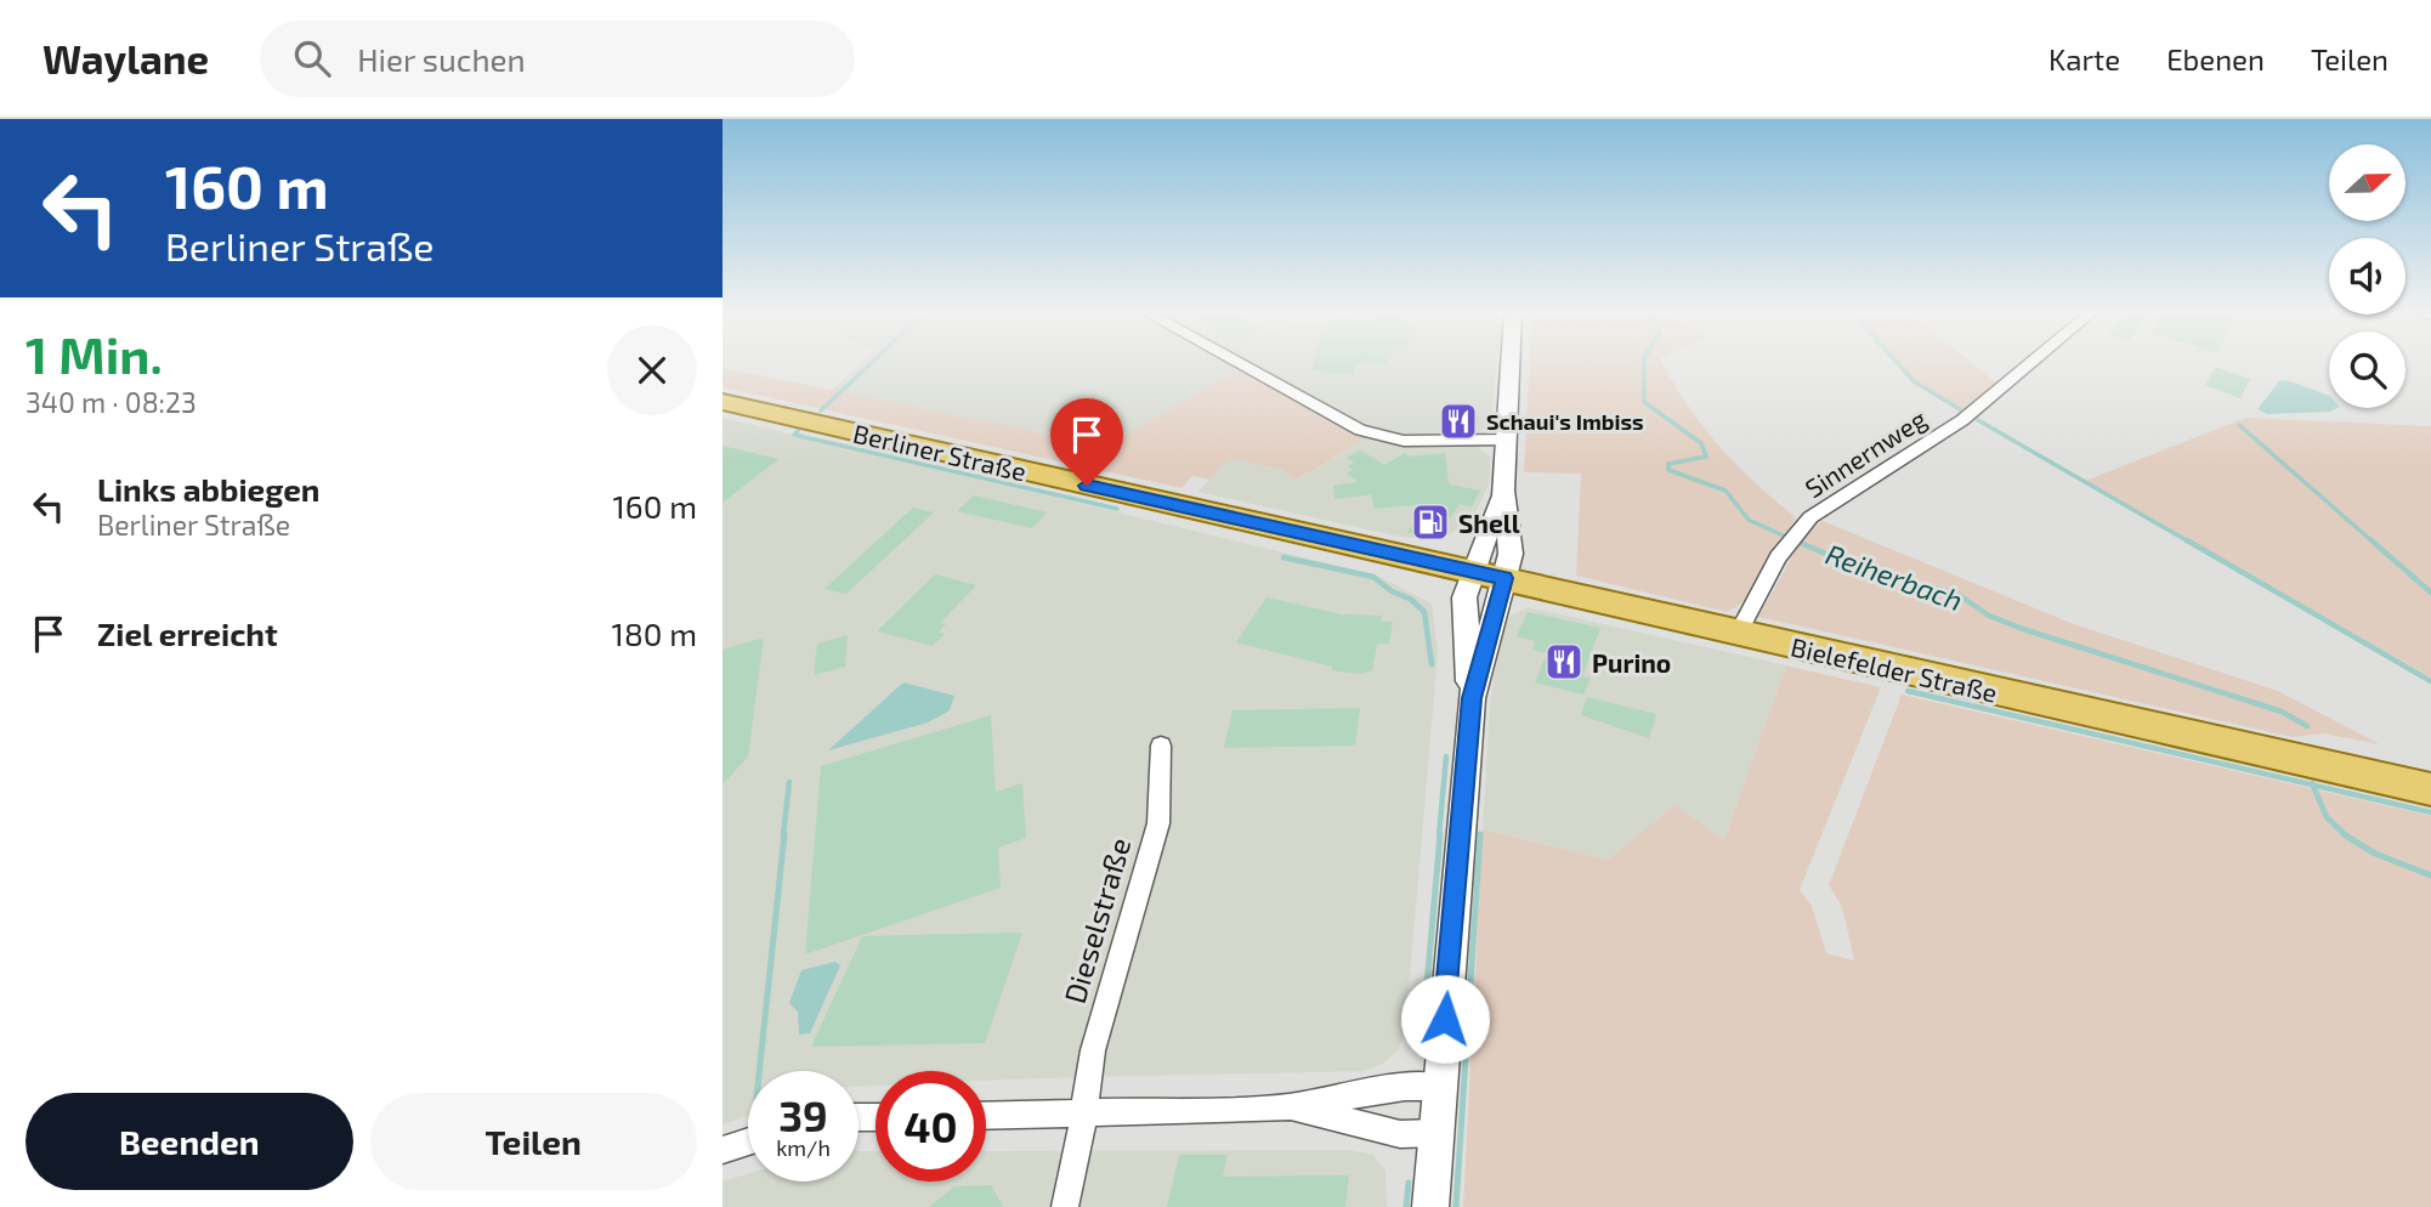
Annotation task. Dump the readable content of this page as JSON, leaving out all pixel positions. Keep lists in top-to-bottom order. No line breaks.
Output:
{"streets":{"main road":["Berliner Straße","Bielefelder Straße"],"street":["Sinnernweg","Dieselstraße"]},"crossings":[["Berliner Straße","Bielefelder Straße"],["Sinnernweg","Bielefelder Straße"]],"water":["Reiherbach"],"places":{"restaurant":["Schaui's Imbiss","Purino"],"fuel station":["Shell"]},"north":"right","page":{"header":"Waylane","search":"Hier suchen","nav":["Karte","Ebenen","Teilen"],"turn":["160 m","Berliner Straße"],"heading":["1 Min.","340 m · 08:23"],"list":[{"name":"Links abbiegen","note":"Berliner Straße","value":"160 m"},{"name":"Ziel erreicht","value":"180 m"}],"speed":"39 km/h","limit":"40","buttons":["Beenden","Teilen"]}}
